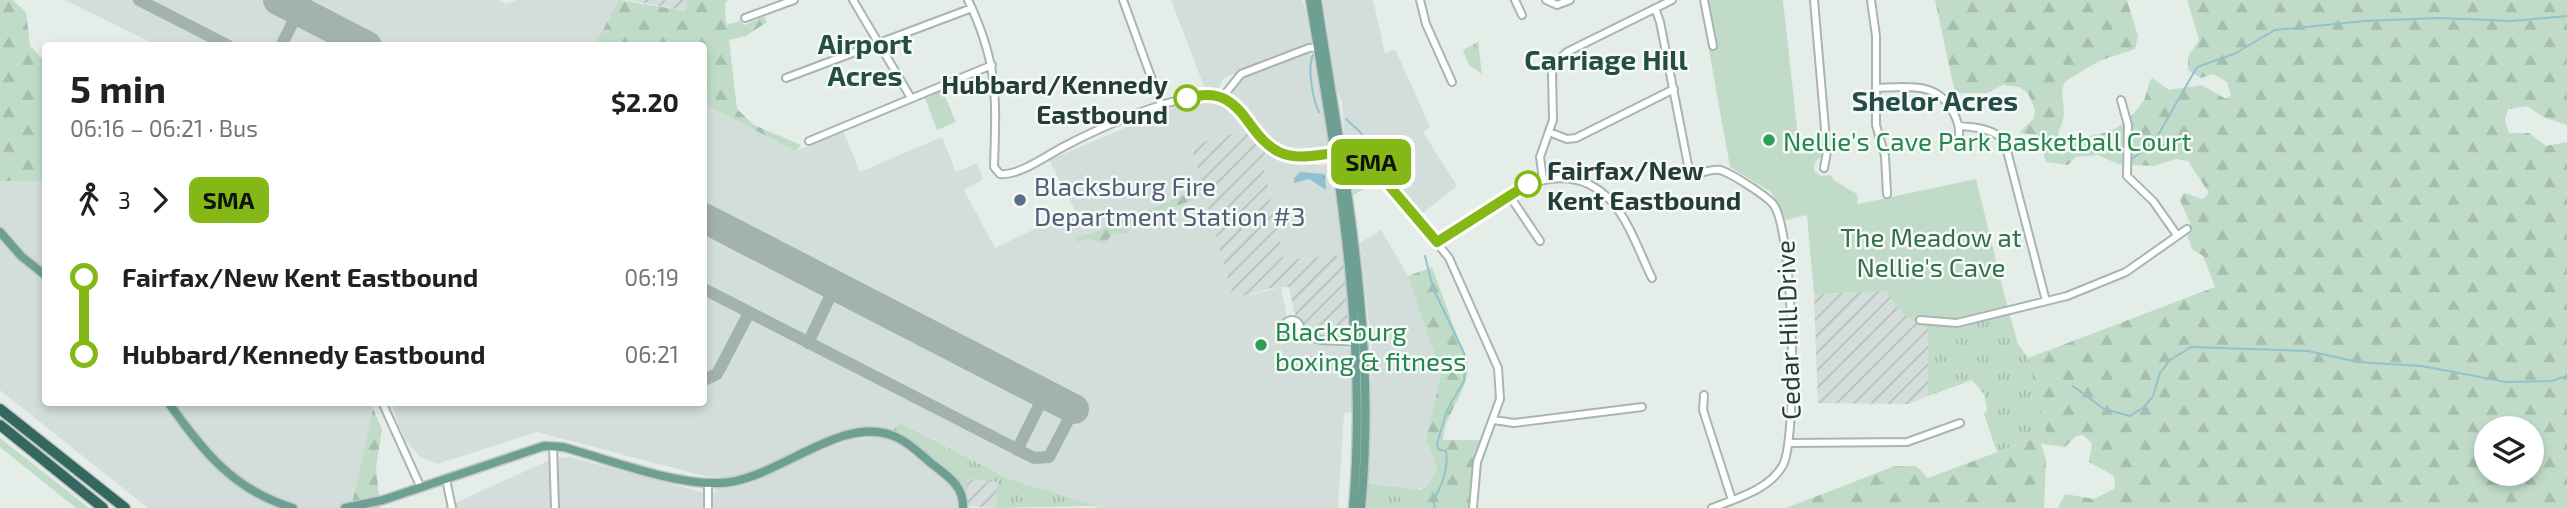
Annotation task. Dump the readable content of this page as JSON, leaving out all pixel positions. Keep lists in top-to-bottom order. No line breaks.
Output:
{"streets":{"street":["Cedar Hill Drive"]},"districts":["Airport Acres","Carriage Hill","Shelor Acres"],"parks":["The Meadow at Nellie's Cave"],"places":["Hubbard/Kennedy Eastbound","Nellie's Cave Park Basketball Court","Fairfax/New Kent Eastbound","Blacksburg Fire Department Station #3","Blacksburg boxing & fitness"],"lines":["bus line SMA"],"page":{"on_map":"SMA","heading":["5 min","06:16 – 06:21 · Bus","$2.20"],"legs":["3","SMA"],"list":[{"name":"Fairfax/New Kent Eastbound","value":"06:19"},{"name":"Hubbard/Kennedy Eastbound","value":"06:21"}]}}
